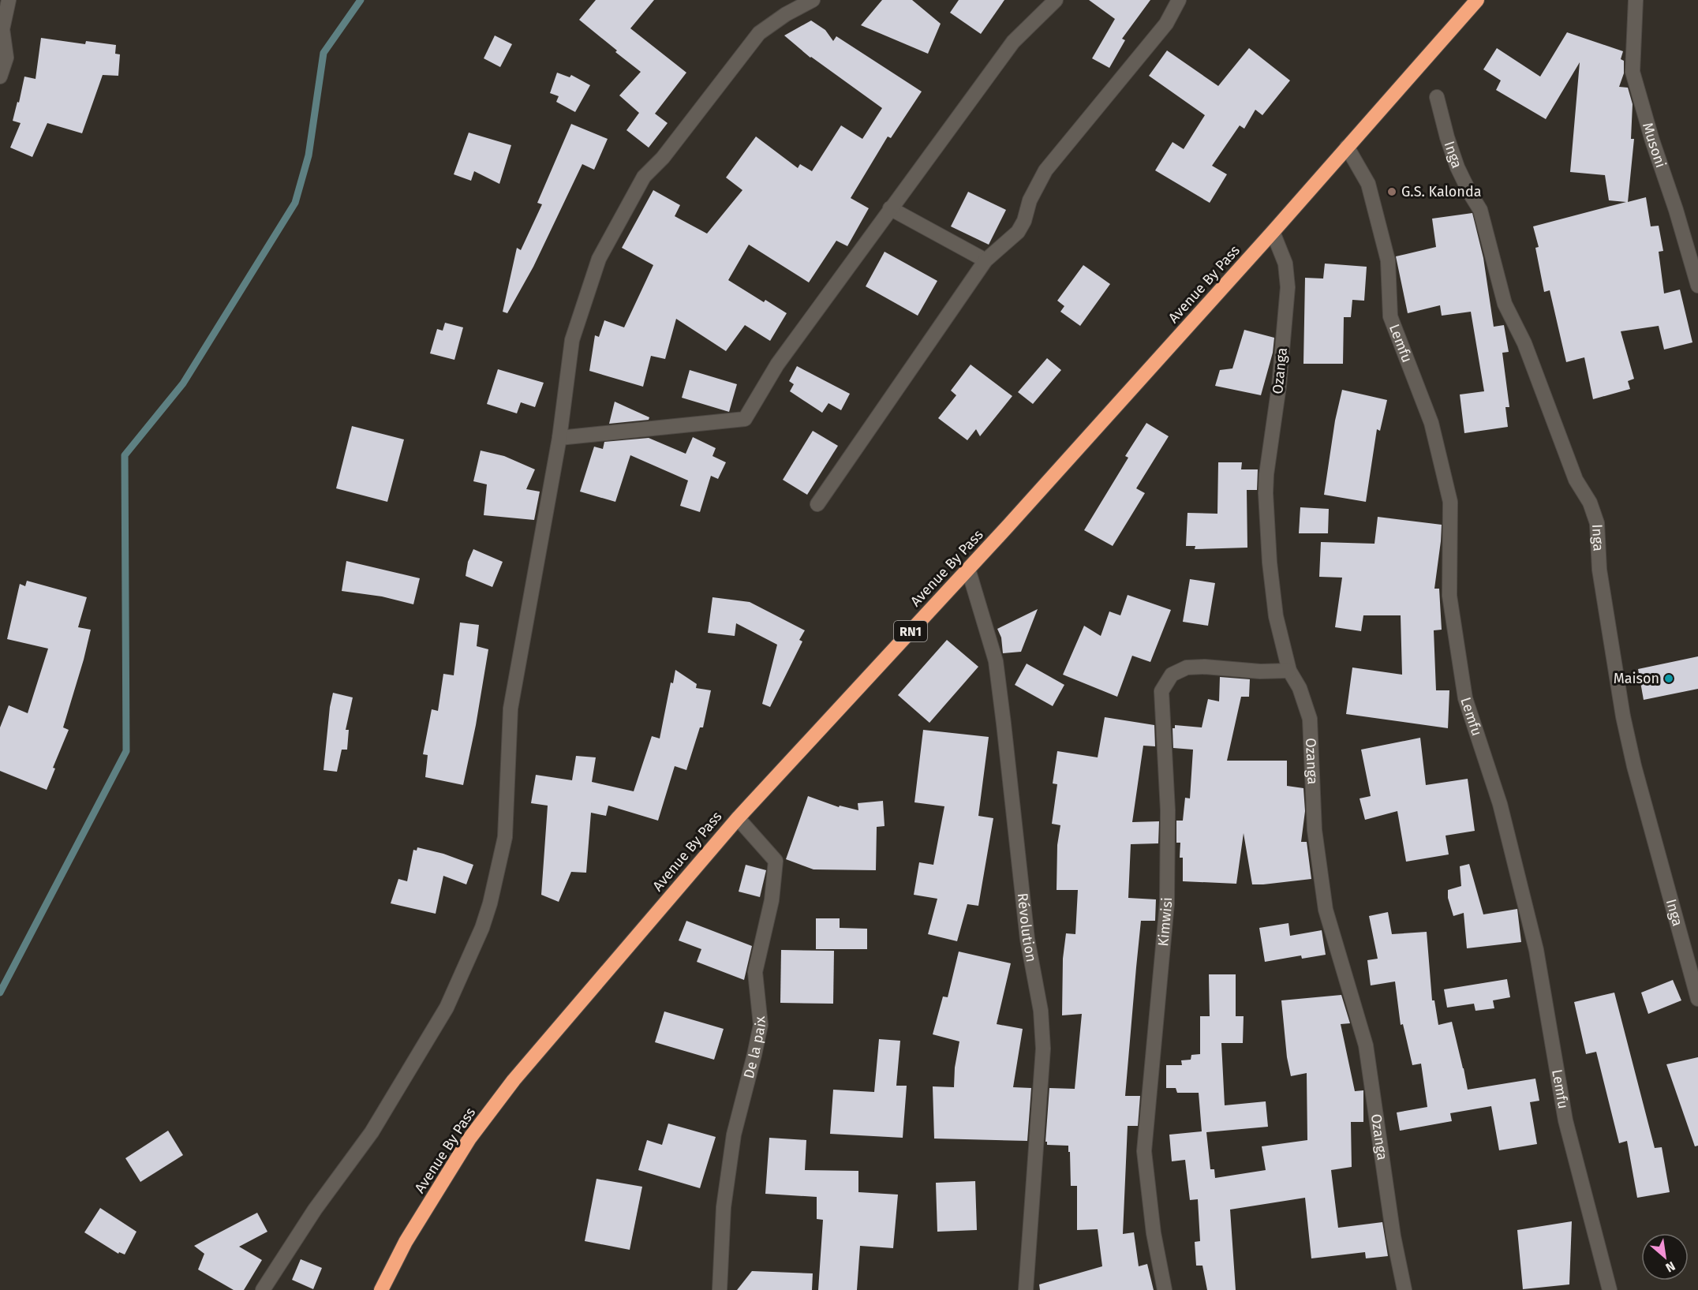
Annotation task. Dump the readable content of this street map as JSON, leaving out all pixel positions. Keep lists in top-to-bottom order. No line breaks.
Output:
{"streets":{"highway":["Avenue By Pass","RN1"],"street":["Musoni","Inga","Lemfu","Ozanga","Kimwisi","Révolution","De la paix"]},"crossings":[["Avenue By Pass","Lemfu"],["Avenue By Pass","Ozanga"],["Avenue By Pass","Révolution"],["Avenue By Pass","De la paix"],["Ozanga","Kimwisi"]],"places":["G.S. Kalonda","Maison"],"north":"bottom right"}
